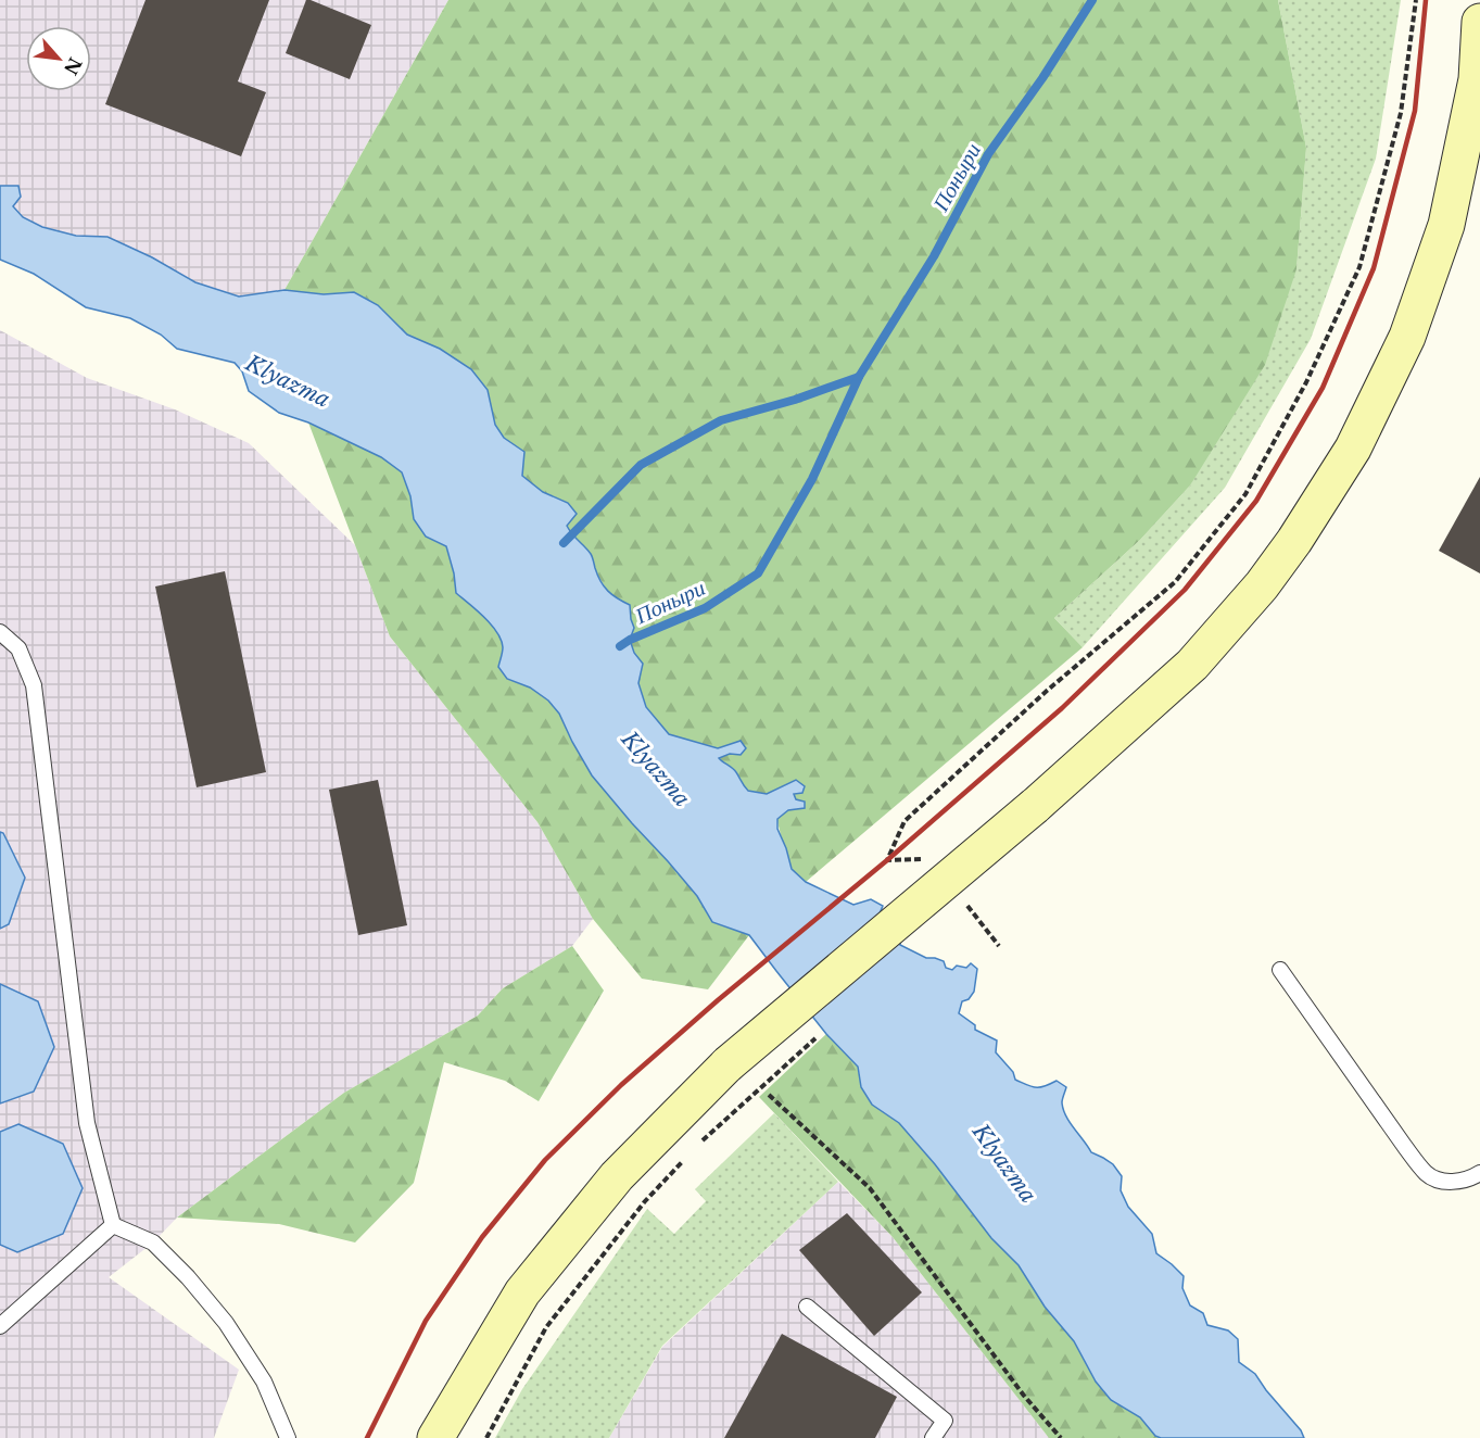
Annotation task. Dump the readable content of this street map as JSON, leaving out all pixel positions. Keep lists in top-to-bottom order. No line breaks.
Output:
{"water":["Поныри","Klyazma"],"north":"bottom right"}
